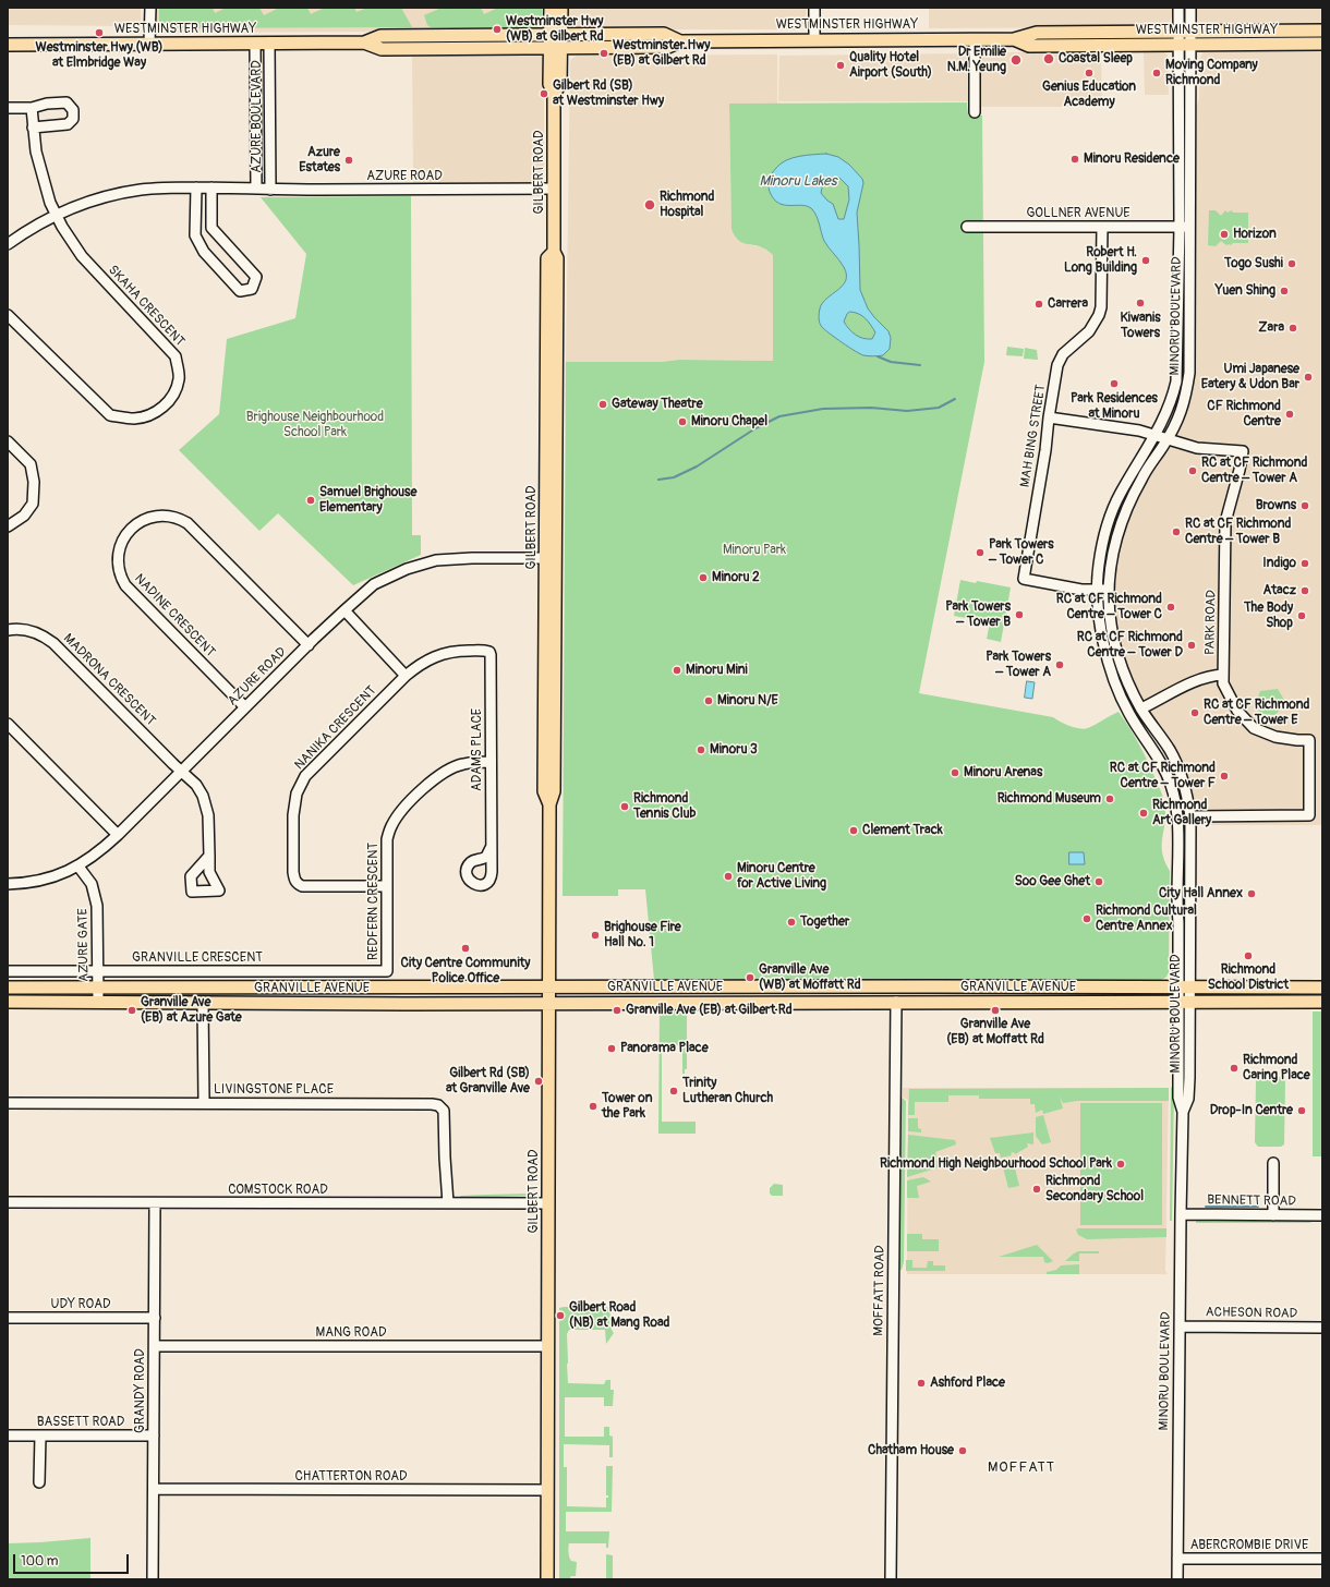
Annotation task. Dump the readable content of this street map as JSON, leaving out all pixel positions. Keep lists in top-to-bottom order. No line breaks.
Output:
{"streets":{"main road":["WESTMINSTER HIGHWAY","GILBERT ROAD","GRANVILLE AVENUE"],"street":["AZURE BOULEVARD","AZURE ROAD","GOLLNER AVENUE","SKAHA CRESCENT","MINORU BOULEVARD","MAH BING STREET","NADINE CRESCENT","PARK ROAD","MADRONA CRESCENT","NANIKA CRESCENT","ADAMS PLACE","REDFERN CRESCENT","AZURE GATE","GRANVILLE CRESCENT","LIVINGSTONE PLACE","COMSTOCK ROAD","BENNETT ROAD","MOFFATT ROAD","UDY ROAD","ACHESON ROAD","MANG ROAD","GRANDY ROAD","BASSETT ROAD","CHATTERTON ROAD","ABERCROMBIE DRIVE"]},"crossings":[["WESTMINSTER HIGHWAY","AZURE BOULEVARD"],["WESTMINSTER HIGHWAY","GILBERT ROAD"],["WESTMINSTER HIGHWAY","MINORU BOULEVARD"],["AZURE BOULEVARD","AZURE ROAD"],["GILBERT ROAD","AZURE ROAD"],["GILBERT ROAD","GRANVILLE AVENUE"],["GILBERT ROAD","COMSTOCK ROAD"],["GILBERT ROAD","MANG ROAD"],["GILBERT ROAD","CHATTERTON ROAD"],["AZURE ROAD","SKAHA CRESCENT"],["AZURE ROAD","NADINE CRESCENT"],["AZURE ROAD","MADRONA CRESCENT"],["AZURE ROAD","AZURE GATE"],["GOLLNER AVENUE","MINORU BOULEVARD"],["GOLLNER AVENUE","MAH BING STREET"],["MINORU BOULEVARD","MAH BING STREET"],["MINORU BOULEVARD","PARK ROAD"],["MINORU BOULEVARD","GRANVILLE AVENUE"],["MINORU BOULEVARD","BENNETT ROAD"],["MINORU BOULEVARD","ACHESON ROAD"],["MINORU BOULEVARD","ABERCROMBIE DRIVE"],["NANIKA CRESCENT","ADAMS PLACE"],["NANIKA CRESCENT","REDFERN CRESCENT"],["ADAMS PLACE","REDFERN CRESCENT"],["REDFERN CRESCENT","GRANVILLE CRESCENT"],["AZURE GATE","GRANVILLE CRESCENT"],["AZURE GATE","GRANVILLE AVENUE"],["GRANVILLE AVENUE","MOFFATT ROAD"],["LIVINGSTONE PLACE","COMSTOCK ROAD"],["COMSTOCK ROAD","GRANDY ROAD"],["UDY ROAD","GRANDY ROAD"],["MANG ROAD","GRANDY ROAD"],["GRANDY ROAD","BASSETT ROAD"],["GRANDY ROAD","CHATTERTON ROAD"]],"districts":["MOFFATT"],"water":["Minoru Lakes"],"parks":["Brighouse Neighbourhood School Park","Minoru Park"],"places":["Westminster Hwy (WB) at Gilbert Rd","Westminster Hwy (WB) at Elmbridge Way","Westminster Hwy (EB) at Gilbert Rd","Coastal Sleep","Dr Emilie N.M. Yeung","Quality Hotel Airport (South)","Genius Education Academy","Moving Company Richmond","Gilbert Rd (SB) at Westminster Hwy","Minoru Residence","Azure Estates","Richmond Hospital","Horizon","Robert H. Long Building","Togo Sushi","Yuen Shing","Kiwanis Towers","Carrera","Zara","Umi Japanese Eatery & Udon Bar","Park Residences at Minoru","Gateway Theatre","CF Richmond Centre","Minoru Chapel","RC at CF Richmond Centre – Tower A","Samuel Brighouse Elementary","Browns","RC at CF Richmond Centre – Tower B","Park Towers – Tower C","Indigo","Minoru 2","Atacz","RC at CF Richmond Centre – Tower C","Park Towers – Tower B","The Body Shop","RC at CF Richmond Centre – Tower D","Park Towers – Tower A","Minoru Mini","Minoru N/E","RC at CF Richmond Centre – Tower E","Minoru 3","Minoru Arenas","RC at CF Richmond Centre – Tower F","Richmond Museum","Richmond Tennis Club","Richmond Art Gallery","Clement Track","Minoru Centre for Active Living","Soo Gee Ghet","City Hall Annex","Richmond Cultural Centre Annex","Together","Brighouse Fire Hall No. 1","City Centre Community Police Office","Richmond School District","Granville Ave (WB) at Moffatt Rd","Granville Ave (EB) at Azure Gate","Granville Ave (EB) at Gilbert Rd","Granville Ave (EB) at Moffatt Rd","Panorama Place","Richmond Caring Place","Gilbert Rd (SB) at Granville Ave","Trinity Lutheran Church","Tower on the Park","Drop-In Centre","Richmond High Neighbourhood School Park","Richmond Secondary School","Gilbert Road (NB) at Mang Road","Ashford Place","Chatham House"],"scale_bar":"100 m"}
